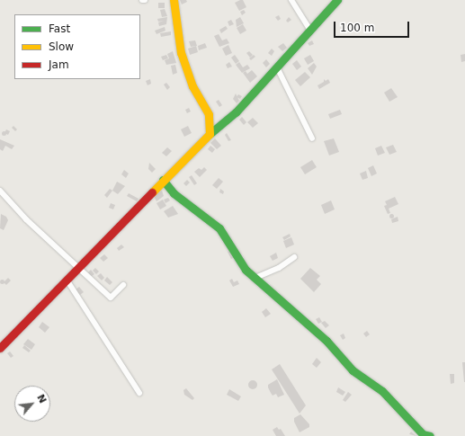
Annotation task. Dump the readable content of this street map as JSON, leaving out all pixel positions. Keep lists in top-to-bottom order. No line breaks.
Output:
{"legend":["Fast","Slow","Jam"],"scale_bar":"100 m","north":"top right"}
